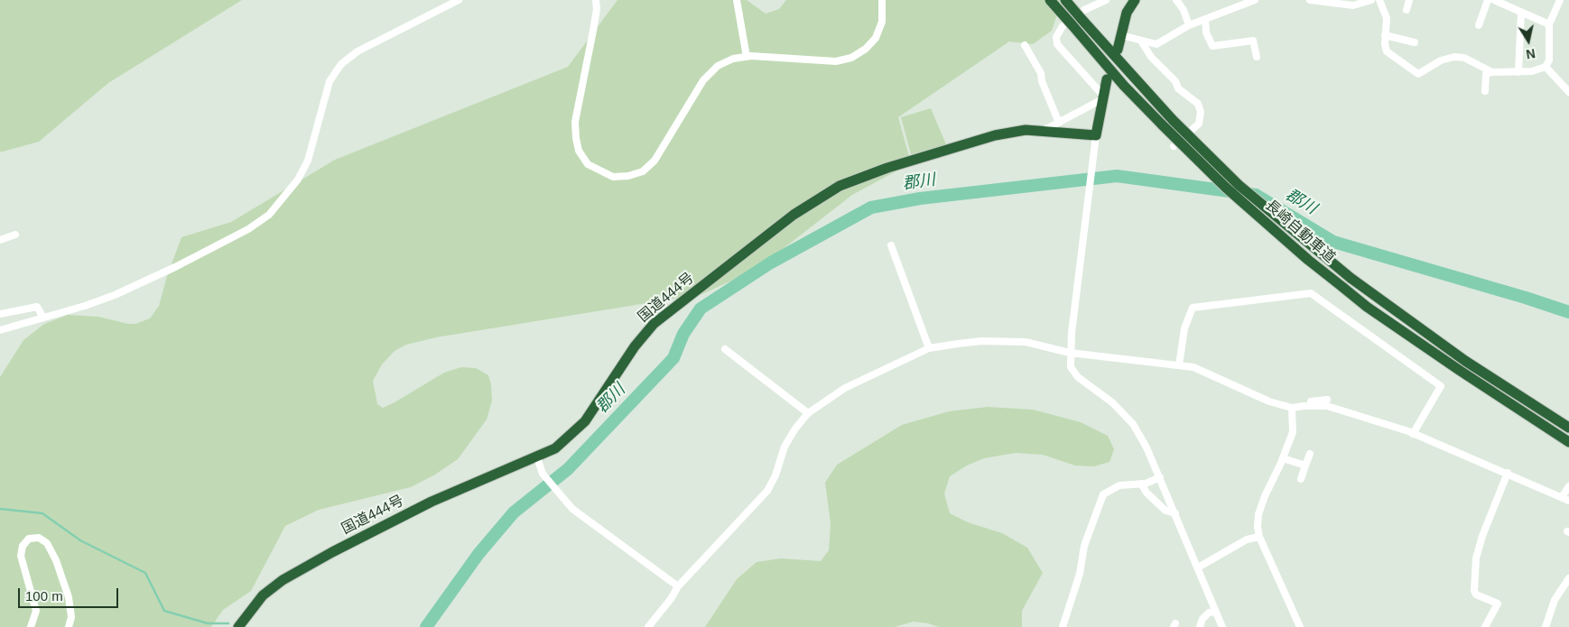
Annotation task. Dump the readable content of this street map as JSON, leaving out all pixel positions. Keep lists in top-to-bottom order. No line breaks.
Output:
{"streets":{"highway":["長崎自動車道","国道444号"]},"water":["郡川"],"scale_bar":"100 m","north":"bottom"}
